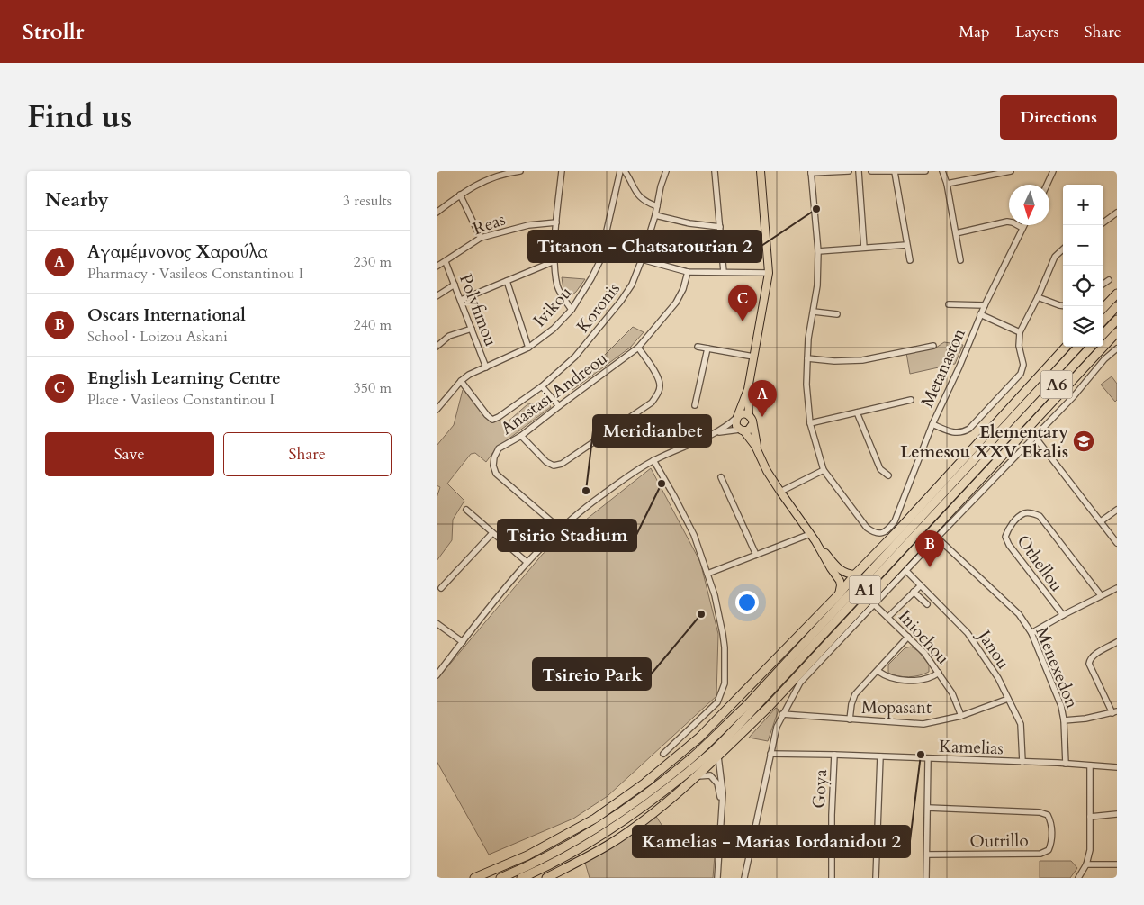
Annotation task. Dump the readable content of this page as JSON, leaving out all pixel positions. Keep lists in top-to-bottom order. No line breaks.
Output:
{"streets":{"highway":["A6","A1"],"street":["Reas","Ivikou","Koronis","Polyfimou","Metanaston","Anastasi Andreou","Othellou","Iniochou","Janou","Menexedon","Mopasant","Kamelias","Goya","Outrillo"]},"crossings":[["Reas","Polyfimou"],["Ivikou","Koronis"],["Ivikou","Polyfimou"],["A6","A1"],["Iniochou","Mopasant"],["Janou","Mopasant"],["Janou","Kamelias"],["Menexedon","Kamelias"],["Kamelias","Goya"]],"places":{"other":["Titanon - Chatsatourian 2","Tsirio Stadium","Meridianbet","Tsireio Park","Kamelias - Marias Iordanidou 2"],"school or university":["Elementary Lemesou XXV Ekalis"]},"north":"bottom","page":{"header":"Strollr","nav":["Map","Layers","Share"],"title":"Find us","buttons":["Directions",["Save","Share"]],"heading":["Nearby","3 results"],"map_buttons":["+","−"],"list":[{"mark":"A","name":"Αγαμέμνονος Χαρούλα","note":"Pharmacy · Vasileos Constantinou I","value":"230 m"},{"mark":"B","name":"Oscars International","note":"School · Loizou Askani","value":"240 m"},{"mark":"C","name":"English Learning Centre","note":"Place · Vasileos Constantinou I","value":"350 m"}],"pins":["C","A","B"]}}
